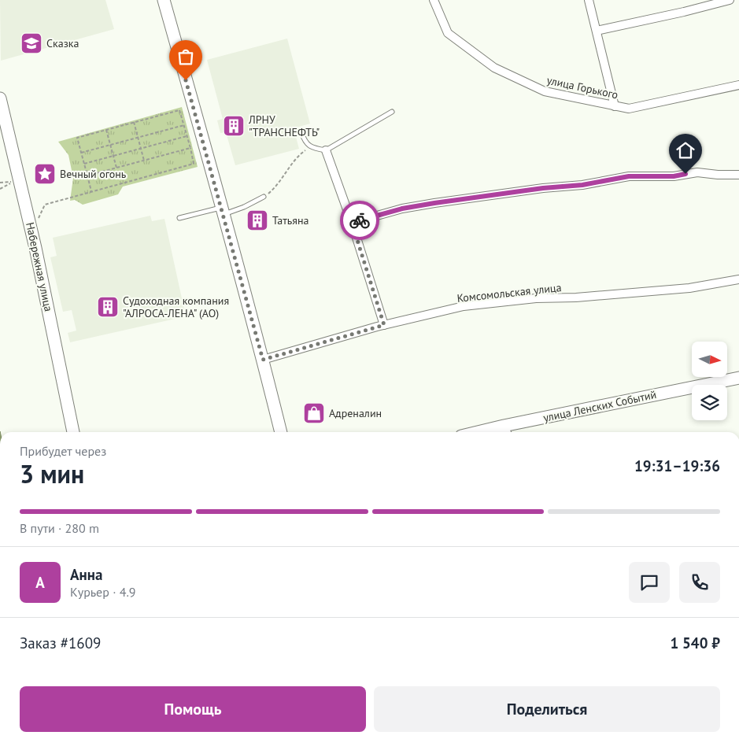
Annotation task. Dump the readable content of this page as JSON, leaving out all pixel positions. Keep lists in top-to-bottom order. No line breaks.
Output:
{"streets":{"street":["улица Горького","Набережная улица","Комсомольская улица","улица Ленских Событий"]},"places":{"school or university":["Сказка"],"building":["ЛРНУ \"ТРАНСНЕФТЬ\"","Татьяна","Судоходная компания \"АЛРОСА-ЛЕНА\" (АО)"],"place":["Вечный огонь"],"shop":["Адреналин"]},"north":"right","page":{"heading":["3 мин","Прибудет через","19:31–19:36"],"panel":["Анна","Курьер · 4.9","Заказ #1609","1 540 ₽"],"bar":"В пути · 280 m","round":"А","buttons":["Помощь","Поделиться"]}}
